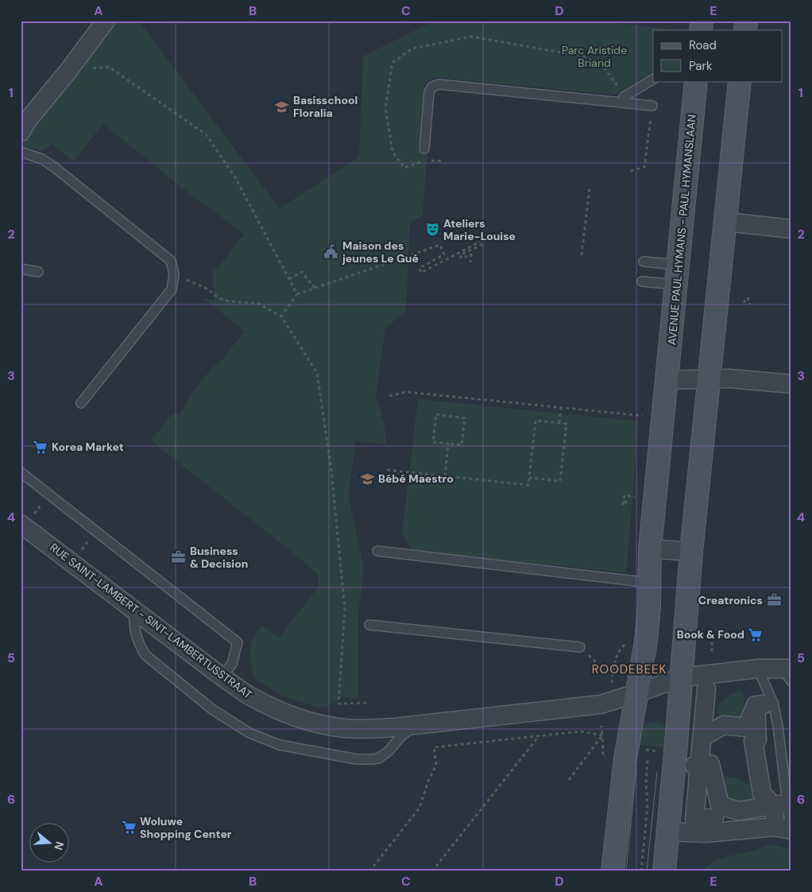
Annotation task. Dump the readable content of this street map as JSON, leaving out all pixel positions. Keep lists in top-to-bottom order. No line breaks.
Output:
{"streets":{"main road":["AVENUE PAUL HYMANS - PAUL HYMANSLAAN"],"street":["RUE SAINT-LAMBERT - SINT-LAMBERTUSSTRAAT"]},"crossings":[["AVENUE PAUL HYMANS - PAUL HYMANSLAAN","RUE SAINT-LAMBERT - SINT-LAMBERTUSSTRAAT"]],"districts":["ROODEBEEK"],"parks":["Parc Aristide Briand"],"places":{"school or university":["Basisschool Floralia","Bébé Maestro"],"theatre":["Ateliers Marie-Louise"],"public building":["Maison des jeunes Le Gué"],"supermarket":["Korea Market","Book & Food","Woluwe Shopping Center"],"office":["Business & Decision","Creatronics"]},"legend":["Road","Park"],"north":"right","grid":{"columns":["A","B","C","D","E"],"rows":["1","2","3","4","5","6"]}}
